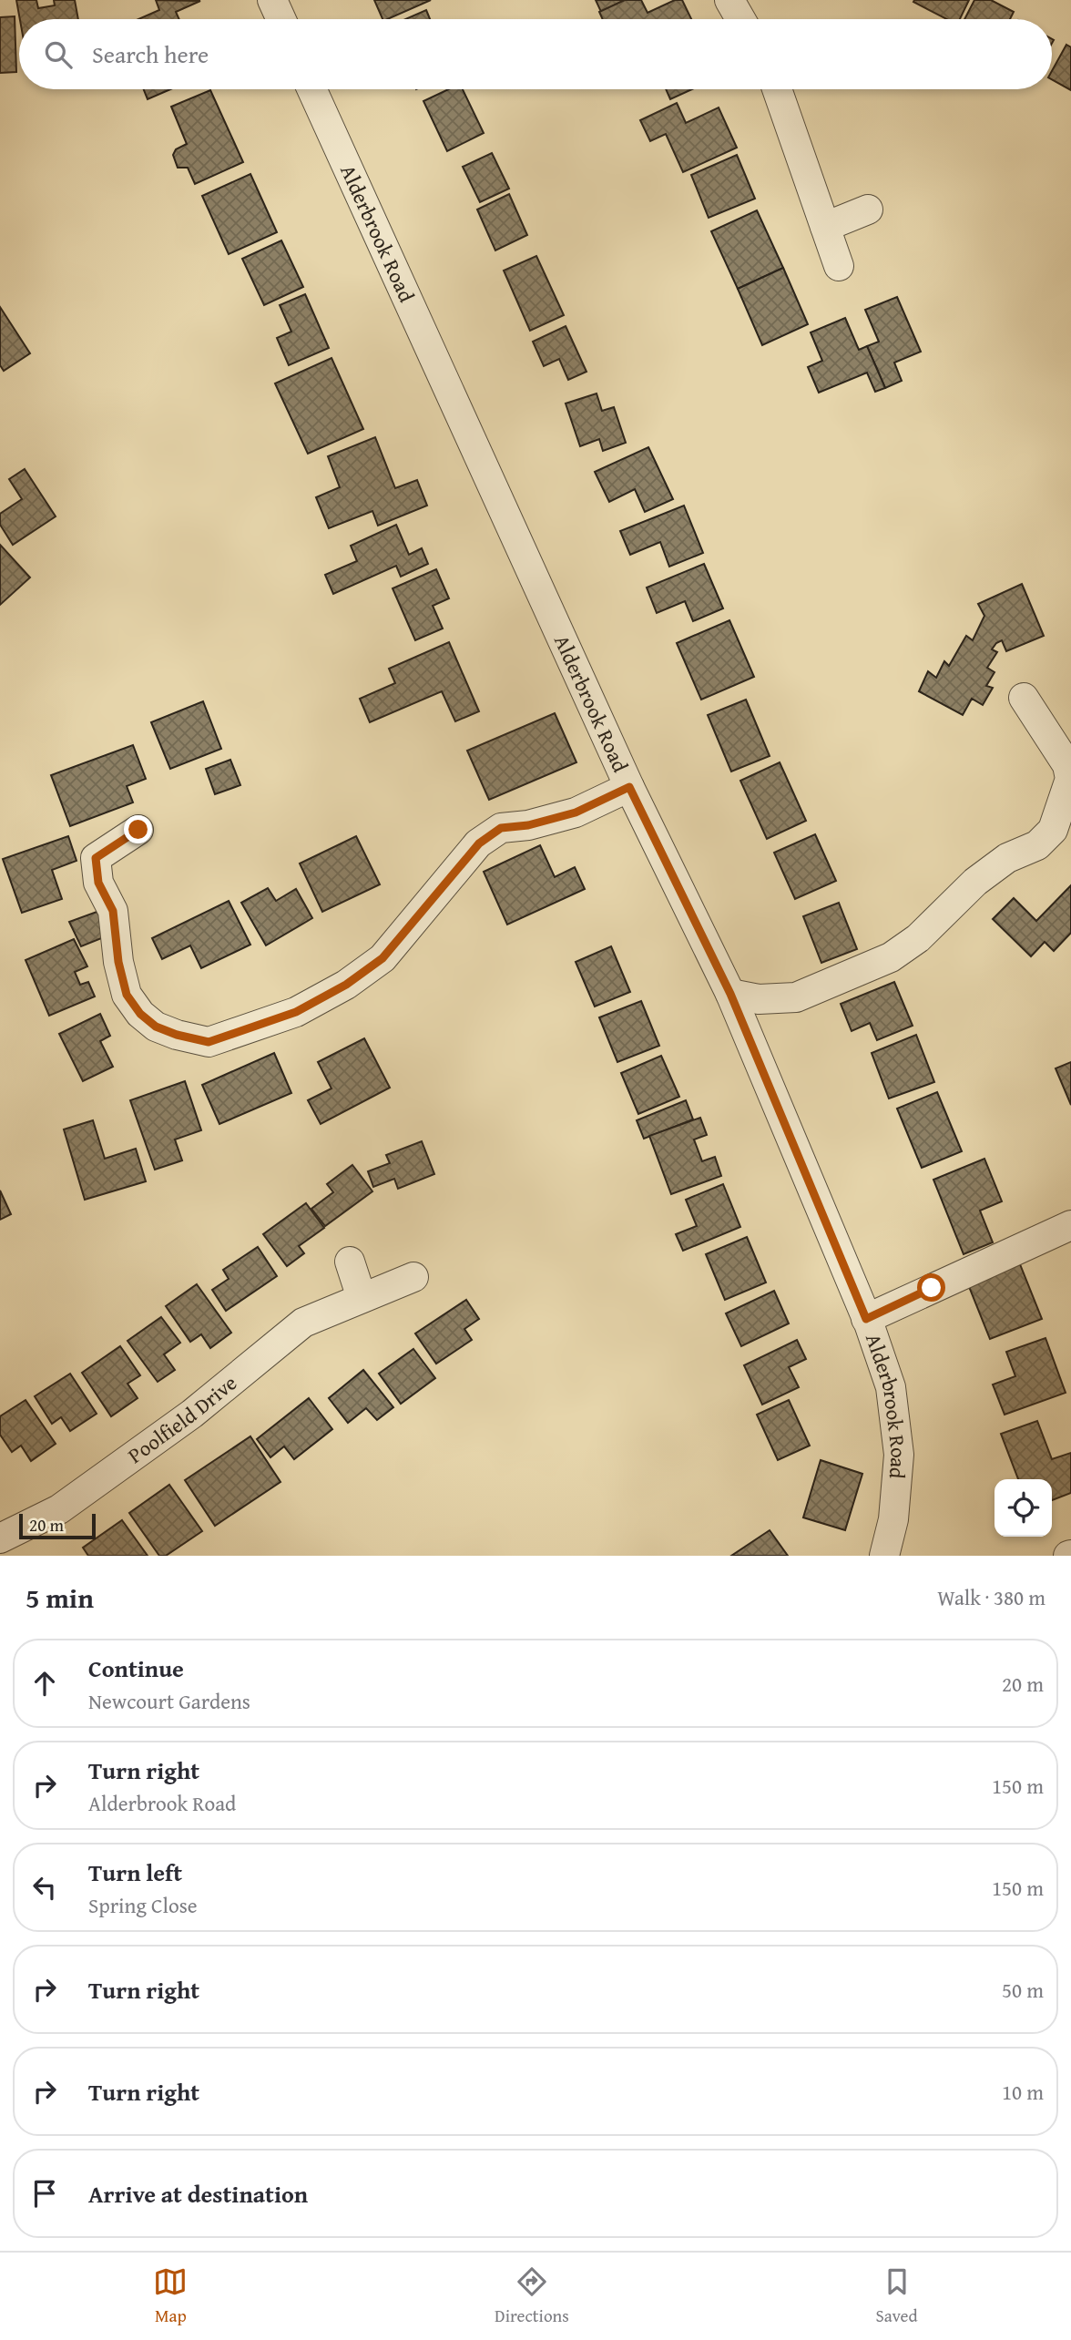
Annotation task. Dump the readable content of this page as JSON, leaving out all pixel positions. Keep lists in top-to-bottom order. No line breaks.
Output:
{"streets":{"street":["Alderbrook Road","Poolfield Drive"]},"scale_bar":"20 m","page":{"search":"Search here","scale":"20 m","heading":["5 min","Walk · 380 m"],"list":[["Continue","Newcourt Gardens","20 m"],["Turn right","Alderbrook Road","150 m"],["Turn left","Spring Close","150 m"],["Turn right","50 m"],["Turn right","10 m"],"Arrive at destination"],"nav":["Map","Directions","Saved"]}}
